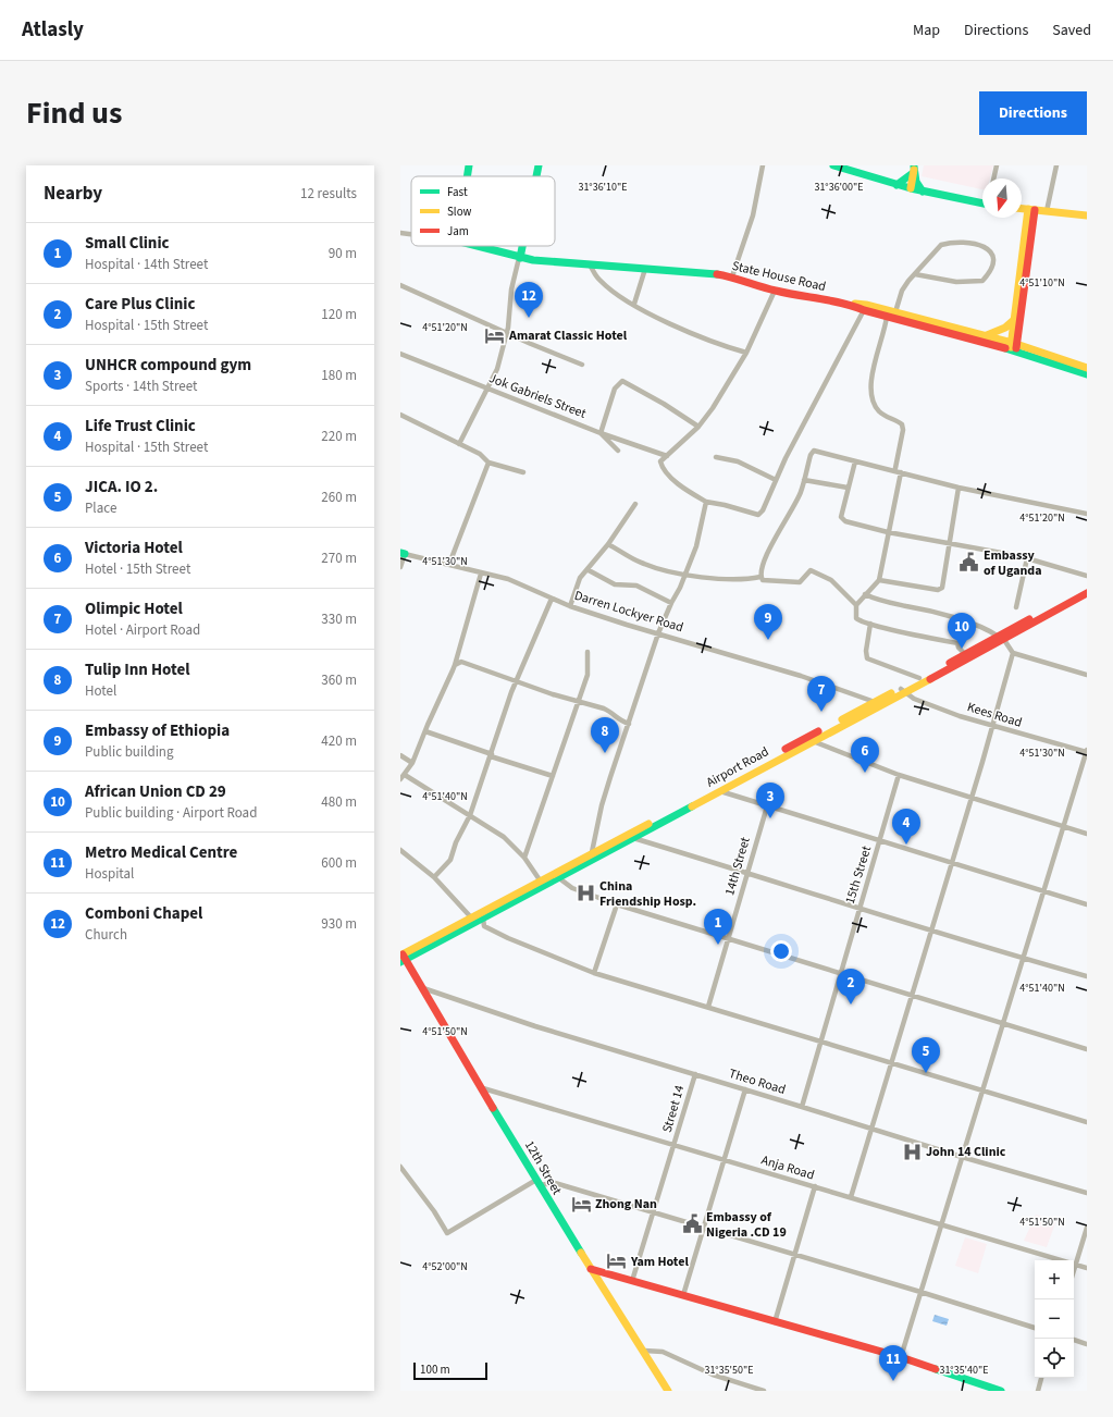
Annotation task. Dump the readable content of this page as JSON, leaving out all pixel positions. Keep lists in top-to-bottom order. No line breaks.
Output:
{"streets":{"main road":["State House Road","Airport Road","12th Street"],"street":["Jok Gabriels Street","Darren Lockyer Road","Kees Road","14th Street","15th Street","Theo Road","Street 14","Anja Road"]},"crossings":[["Darren Lockyer Road","Airport Road"],["Kees Road","Airport Road"],["Airport Road","12th Street"],["15th Street","Theo Road"],["Theo Road","Street 14"],["Theo Road","12th Street"],["Street 14","Anja Road"],["12th Street","Anja Road"]],"places":{"hotel":["Amarat Classic Hotel","Zhong Nan","Yam Hotel"],"public building":["Embassy of Uganda","Embassy of Nigeria .CD 19"],"hospital":["China Friendship Hosp.","John 14 Clinic"]},"legend":["Fast","Slow","Jam"],"scale_bar":"100 m","north":"bottom","page":{"header":"Atlasly","nav":["Map","Directions","Saved"],"title":"Find us","buttons":"Directions","heading":["Nearby","12 results"],"list":[{"mark":"1","name":"Small Clinic","note":"Hospital · 14th Street","value":"90 m"},{"mark":"2","name":"Care Plus Clinic","note":"Hospital · 15th Street","value":"120 m"},{"mark":"3","name":"UNHCR compound gym","note":"Sports · 14th Street","value":"180 m"},{"mark":"4","name":"Life Trust Clinic","note":"Hospital · 15th Street","value":"220 m"},{"mark":"5","name":"JICA. IO 2.","note":"Place","value":"260 m"},{"mark":"6","name":"Victoria Hotel","note":"Hotel · 15th Street","value":"270 m"},{"mark":"7","name":"Olimpic Hotel","note":"Hotel · Airport Road","value":"330 m"},{"mark":"8","name":"Tulip Inn Hotel","note":"Hotel","value":"360 m"},{"mark":"9","name":"Embassy of Ethiopia","note":"Public building","value":"420 m"},{"mark":"10","name":"African Union CD 29","note":"Public building · Airport Road","value":"480 m"},{"mark":"11","name":"Metro Medical Centre","note":"Hospital","value":"600 m"},{"mark":"12","name":"Comboni Chapel","note":"Church","value":"930 m"}],"pins":["12","9","10","7","8","6","3","4","1","2","5","11"],"map_buttons":["+","−"],"scale":"100 m"},"coordinates":["31°36'10\"E","31°36'00\"E","4°51'10\"N","4°51'20\"N","4°51'30\"N","4°51'40\"N","4°51'50\"N","4°52'00\"N","31°35'50\"E","31°35'40\"E"]}
